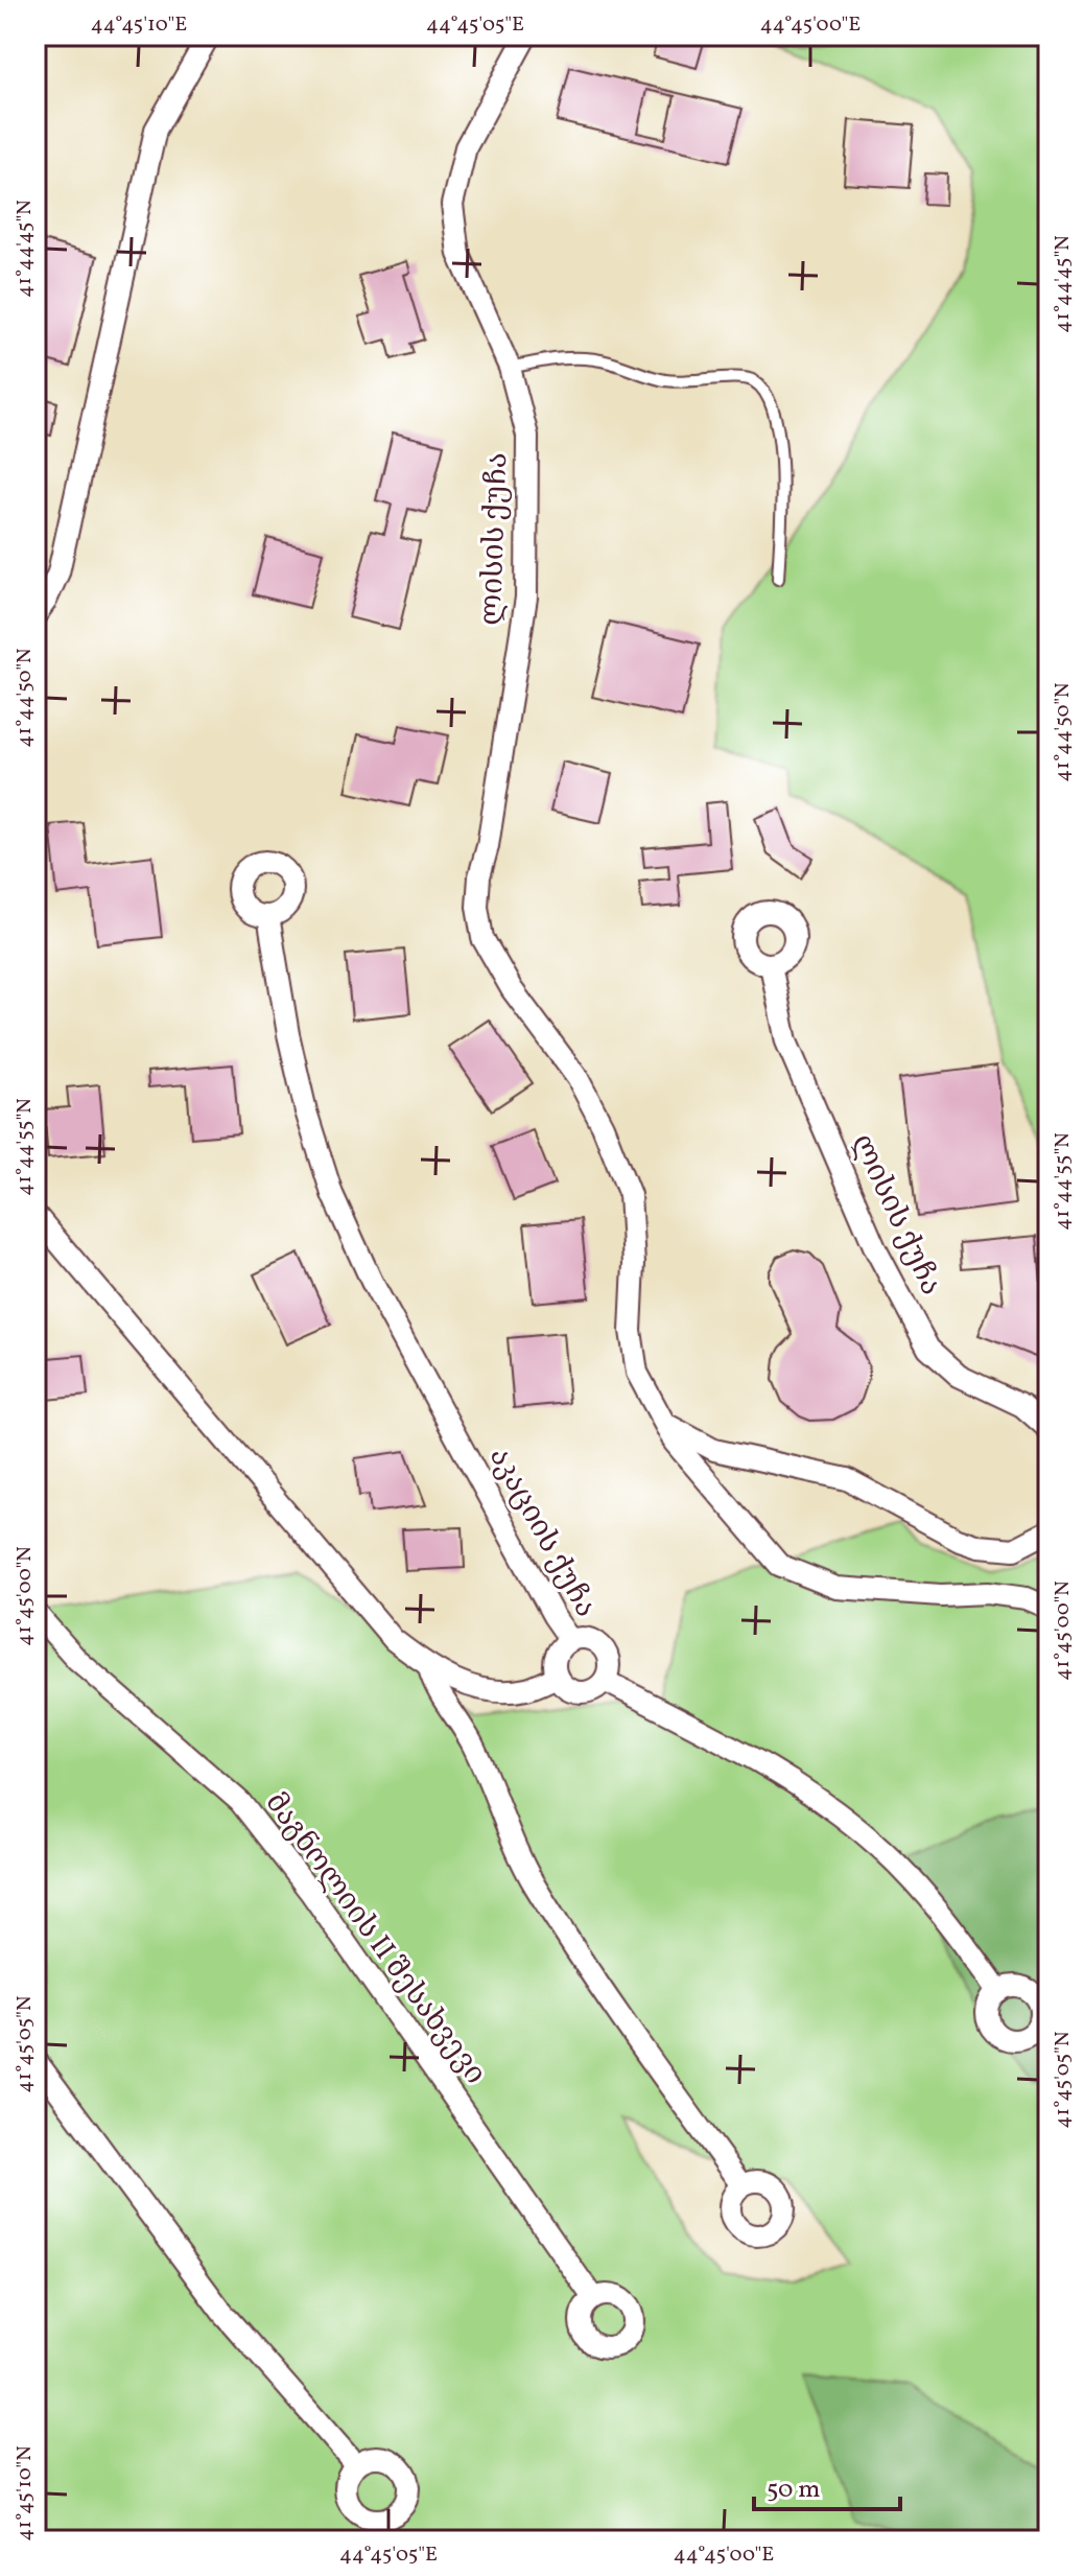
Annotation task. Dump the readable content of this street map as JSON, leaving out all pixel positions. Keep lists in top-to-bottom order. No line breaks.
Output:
{"streets":{"street":["ლისის ქუჩა","აკაციის ქუჩა","მაგნოლიის II შესახვევი"]},"scale_bar":"50 m","coordinates":["44°45'10\"E","44°45'05\"E","44°45'00\"E","41°44'45\"N","41°44'50\"N","41°44'55\"N","41°45'00\"N","41°45'05\"N","41°45'10\"N"]}
